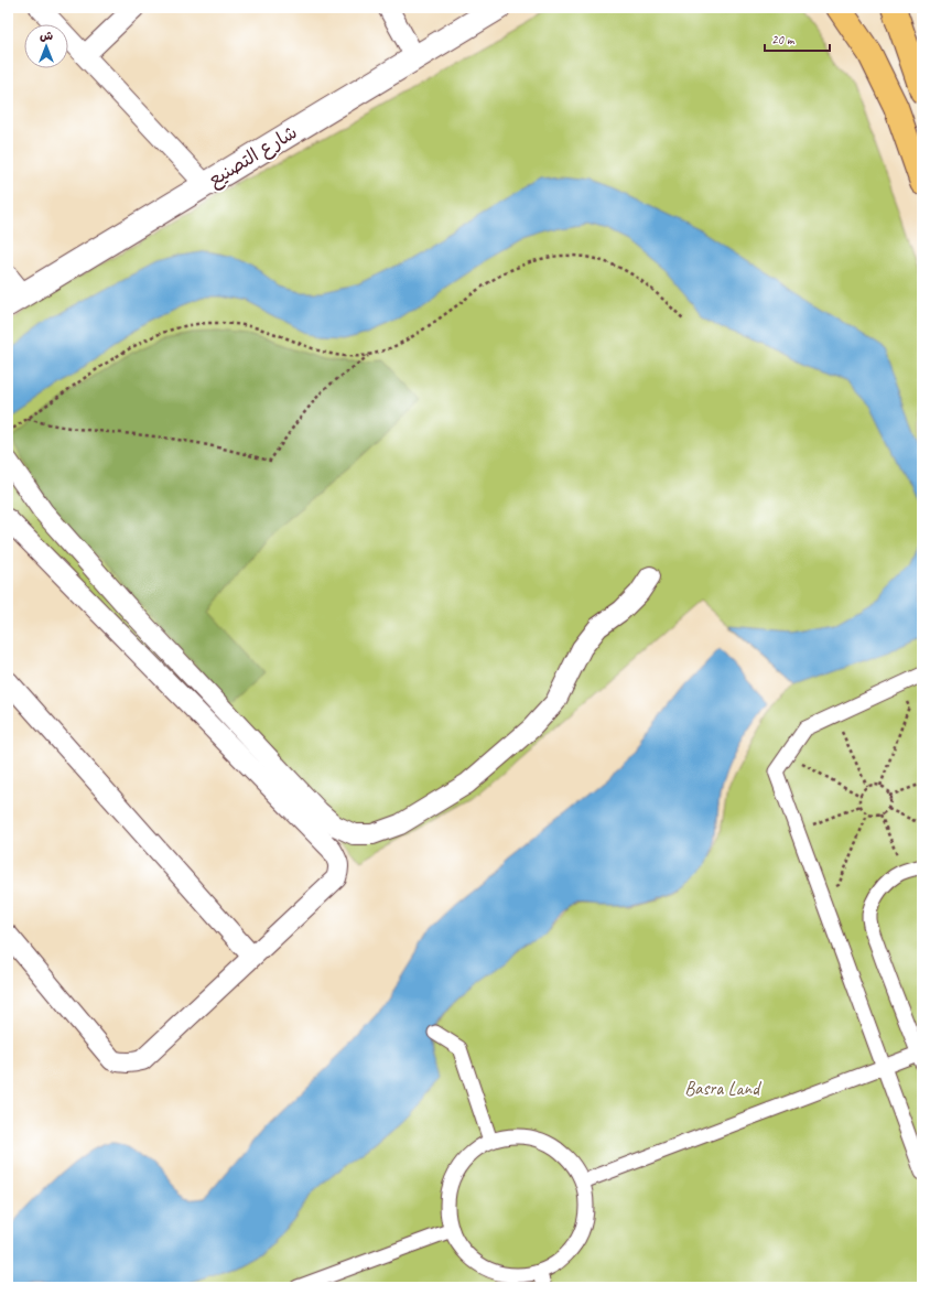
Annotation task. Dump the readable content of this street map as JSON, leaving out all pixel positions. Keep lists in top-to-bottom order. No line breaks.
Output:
{"streets":{"street":["شارع التصنيع"]},"parks":["Basra Land"],"scale_bar":"20 m","north":"top"}
